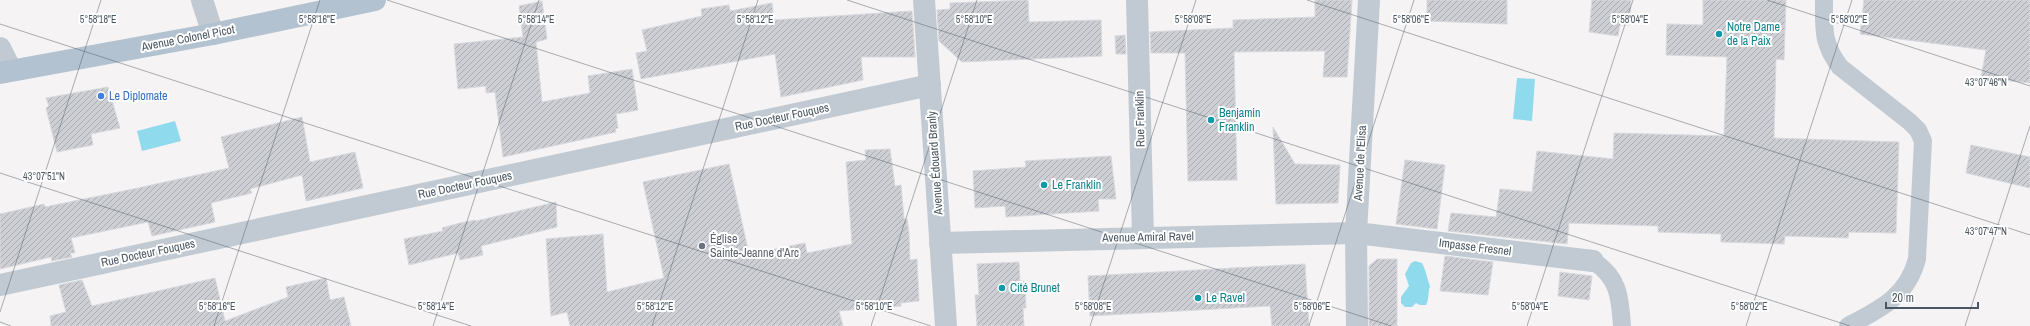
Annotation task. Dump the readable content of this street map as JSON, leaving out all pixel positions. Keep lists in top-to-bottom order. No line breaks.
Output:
{"streets":{"main road":["Avenue Colonel Picot"],"street":["Rue Docteur Fouques","Rue Franklin","Avenue Édouard Branly","Avenue de l'Elisa","Avenue Amiral Ravel","Impasse Fresnel"]},"crossings":[["Rue Docteur Fouques","Avenue Édouard Branly"],["Rue Franklin","Avenue Amiral Ravel"],["Avenue Édouard Branly","Avenue Amiral Ravel"],["Avenue de l'Elisa","Avenue Amiral Ravel"],["Avenue de l'Elisa","Impasse Fresnel"],["Avenue Amiral Ravel","Impasse Fresnel"]],"places":["Notre Dame de la Paix","Le Diplomate","Benjamin Franklin","Le Franklin","Église Sainte-Jeanne d'Arc","Cité Brunet","Le Ravel"],"scale_bar":"20 m","coordinates":["5°58'18\"E","5°58'16\"E","5°58'14\"E","5°58'12\"E","5°58'10\"E","5°58'08\"E","5°58'06\"E","5°58'04\"E","5°58'02\"E","43°07'46\"N","43°07'51\"N","43°07'47\"N"]}
